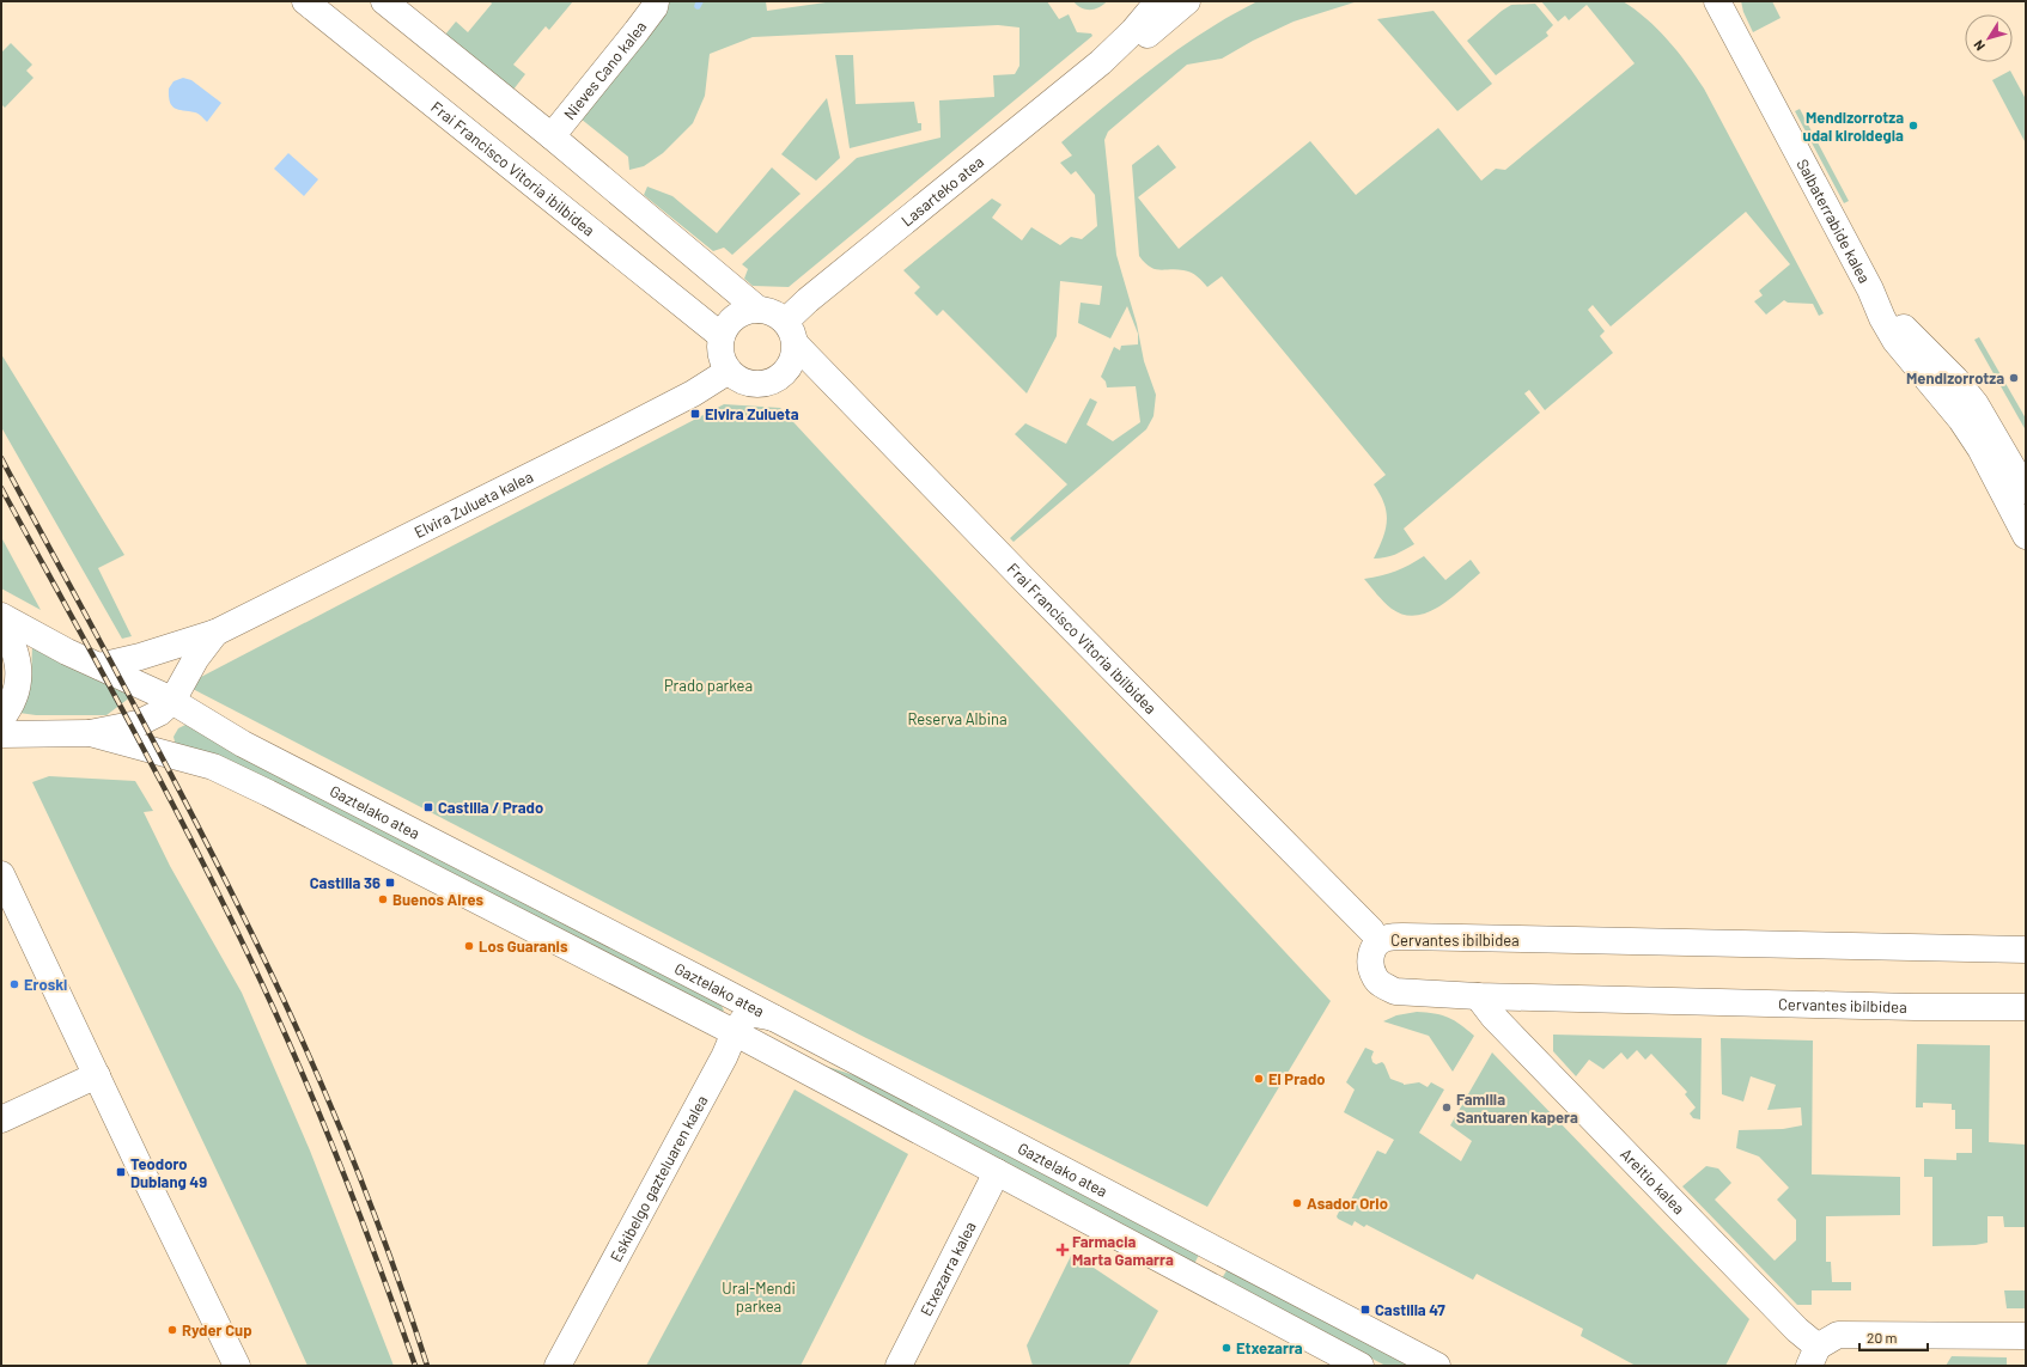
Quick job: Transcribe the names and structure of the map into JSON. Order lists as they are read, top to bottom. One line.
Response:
{"streets":{"street":["Nieves Cano kalea","Frai Francisco Vitoria ibilbidea","Lasarteko atea","Salbaterrabide kalea","Elvira Zulueta kalea","Gaztelako atea","Cervantes ibilbidea","Eskibelgo gazteluaren kalea","Areitio kalea","Etxezarra kalea"]},"crossings":[["Frai Francisco Vitoria ibilbidea","Lasarteko atea"],["Frai Francisco Vitoria ibilbidea","Elvira Zulueta kalea"],["Lasarteko atea","Elvira Zulueta kalea"],["Elvira Zulueta kalea","Gaztelako atea"],["Gaztelako atea","Eskibelgo gazteluaren kalea"],["Gaztelako atea","Etxezarra kalea"],["Cervantes ibilbidea","Areitio kalea"]],"parks":["Prado parkea","Reserva Albina","Ural-Mendi parkea"],"places":{"other":["Mendizorrotza udal kiroldegia","Mendizorrotza","Buenos Aires","Los Guaranis","Eroski","El Prado","Familia Santuaren kapera","Asador Orio","Ryder Cup","Etxezarra"],"transit":["Elvira Zulueta","Castilla / Prado","Castilla 36","Teodoro Dublang 49","Castilla 47"],"health":["Farmacia Marta Gamarra"]},"scale_bar":"20 m","north":"bottom left"}
